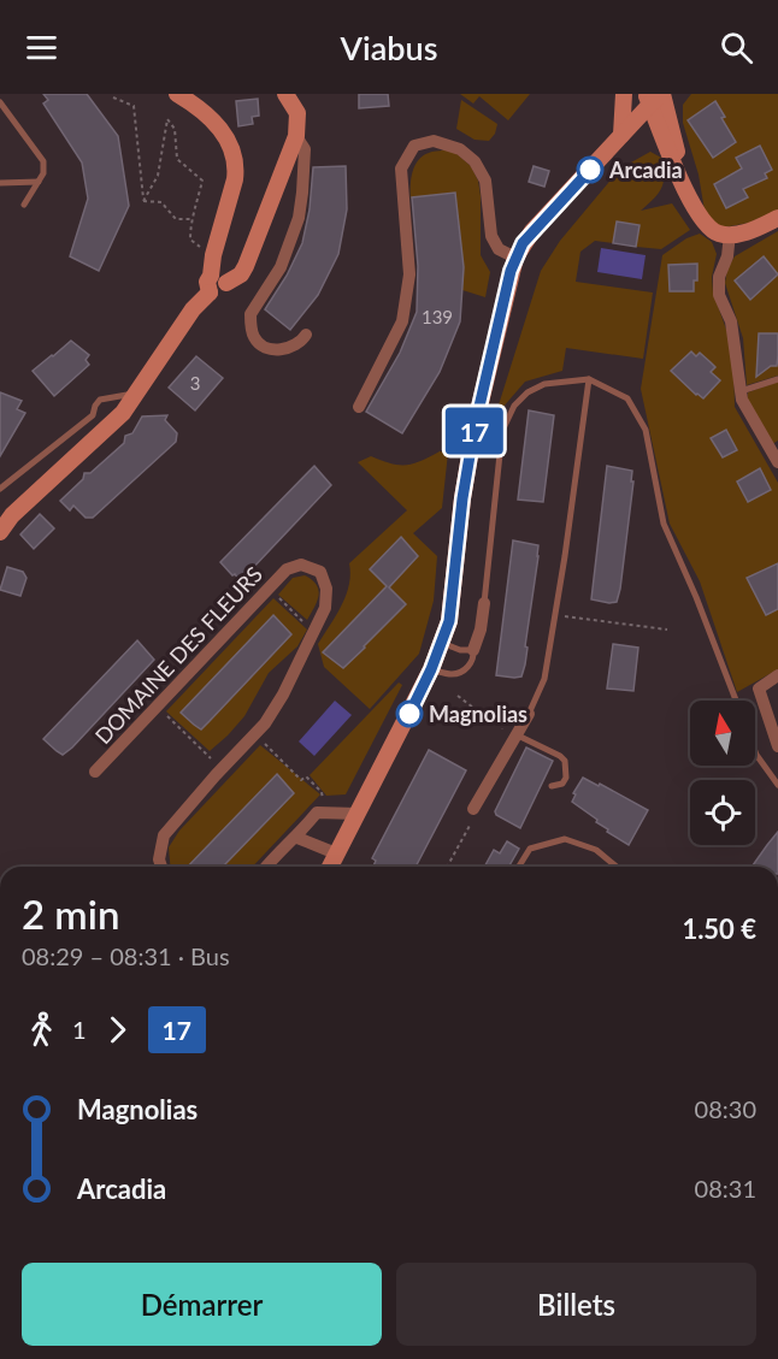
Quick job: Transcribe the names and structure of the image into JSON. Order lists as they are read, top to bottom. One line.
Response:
{"streets":{"street":["DOMAINE DES FLEURS"]},"places":["Arcadia","Magnolias"],"lines":["bus line 17"],"house_numbers":["139","3"],"north":"top","page":{"header":"Viabus","on_map":"17","heading":["2 min","08:29 – 08:31 · Bus","1.50 €"],"legs":["1","17"],"list":[{"name":"Magnolias","value":"08:30"},{"name":"Arcadia","value":"08:31"}],"buttons":["Démarrer","Billets"]}}
